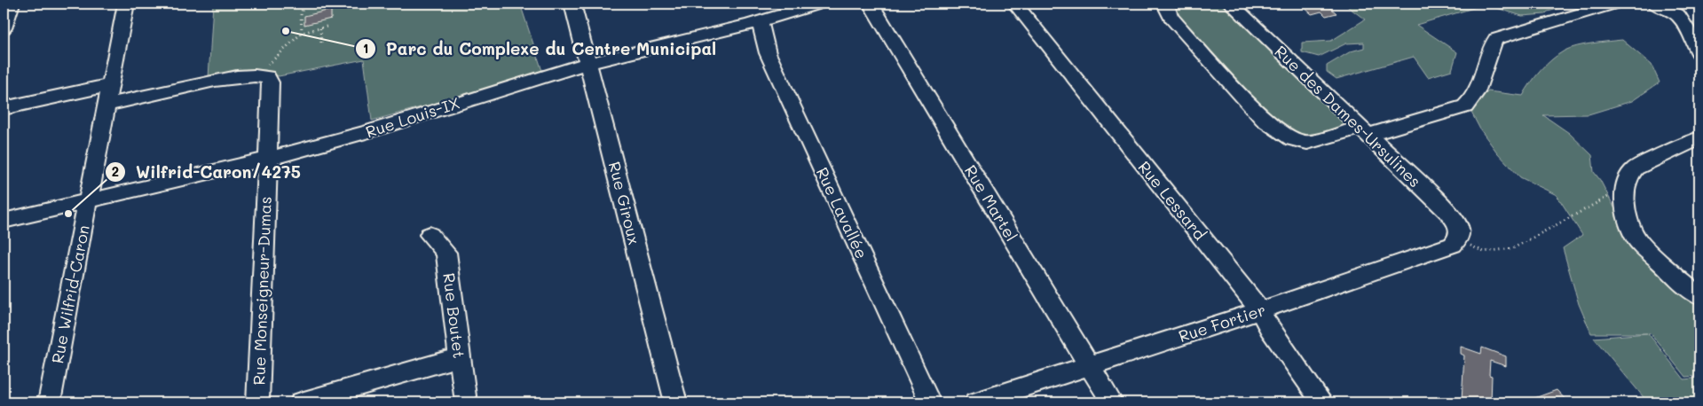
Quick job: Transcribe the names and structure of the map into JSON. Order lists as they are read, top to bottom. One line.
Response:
{"streets":{"street":["Rue des Dames-Ursulines","Rue Louis-IX","Rue Lessard","Rue Giroux","Rue Martel","Rue Lavallée","Rue Monseigneur-Dumas","Rue Wilfrid-Caron","Rue Boutet","Rue Fortier"]},"crossings":[["Rue des Dames-Ursulines","Rue Fortier"],["Rue Louis-IX","Rue Giroux"],["Rue Louis-IX","Rue Lavallée"],["Rue Louis-IX","Rue Monseigneur-Dumas"],["Rue Louis-IX","Rue Wilfrid-Caron"],["Rue Lessard","Rue Fortier"],["Rue Martel","Rue Fortier"]],"places":["Parc du Complexe du Centre Municipal","Wilfrid-Caron/4275"]}
